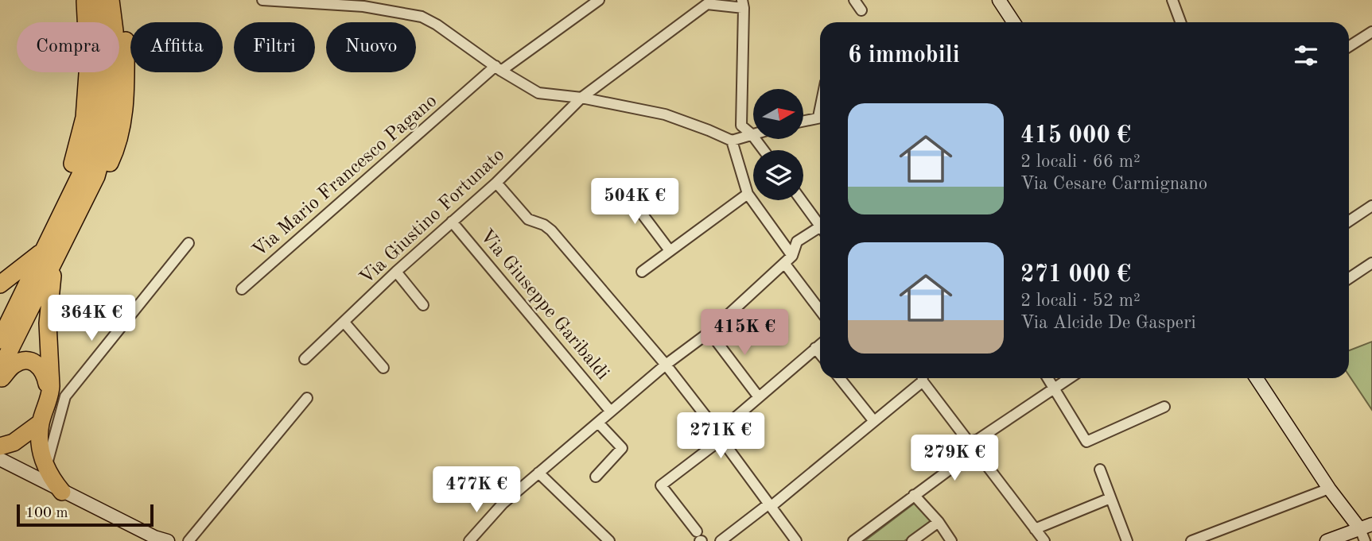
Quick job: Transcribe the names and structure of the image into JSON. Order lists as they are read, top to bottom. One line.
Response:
{"streets":{"street":["Via Mario Francesco Pagano","Via Giustino Fortunato","Via Giuseppe Garibaldi"]},"crossings":[["Via Giustino Fortunato","Via Giuseppe Garibaldi"]],"scale_bar":"100 m","north":"right","page":{"chip":["Compra","Affitta","Filtri","Nuovo"],"heading":"6 immobili","list":[{"name":"415 000 €","note":"2 locali · 66 m² · Via Cesare Carmignano"},{"name":"271 000 €","note":"2 locali · 52 m² · Via Alcide De Gasperi"}],"price":["504K €","364K €","415K €","271K €","279K €","477K €"],"scale":"100 m"}}
